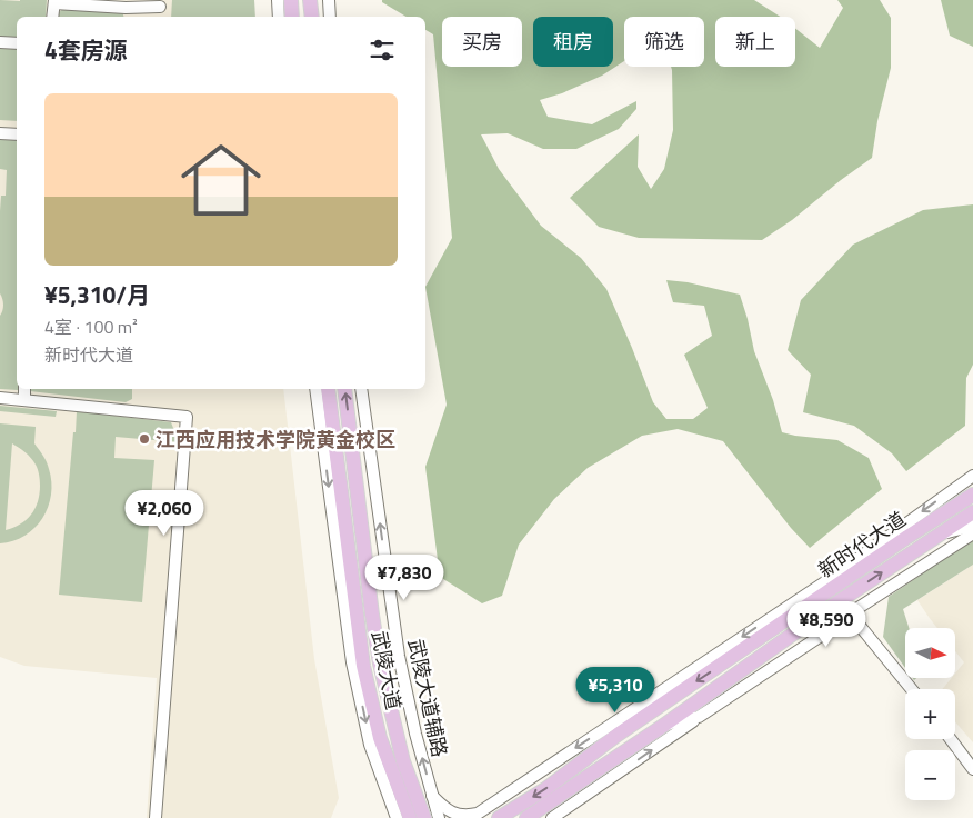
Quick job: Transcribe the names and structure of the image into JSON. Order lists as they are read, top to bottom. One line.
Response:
{"streets":{"main road":["新时代大道","武陵大道"],"street":["武陵大道辅路"]},"places":["江西应用技术学院黄金校区"],"north":"right","page":{"chip":["买房","租房","筛选","新上"],"heading":"4套房源","list":[{"name":"¥5,310/月","note":"4室 · 100 m² · 新时代大道"}],"price":["¥2,060","¥7,830","¥8,590","¥5,310"],"map_buttons":["+","−"]}}
